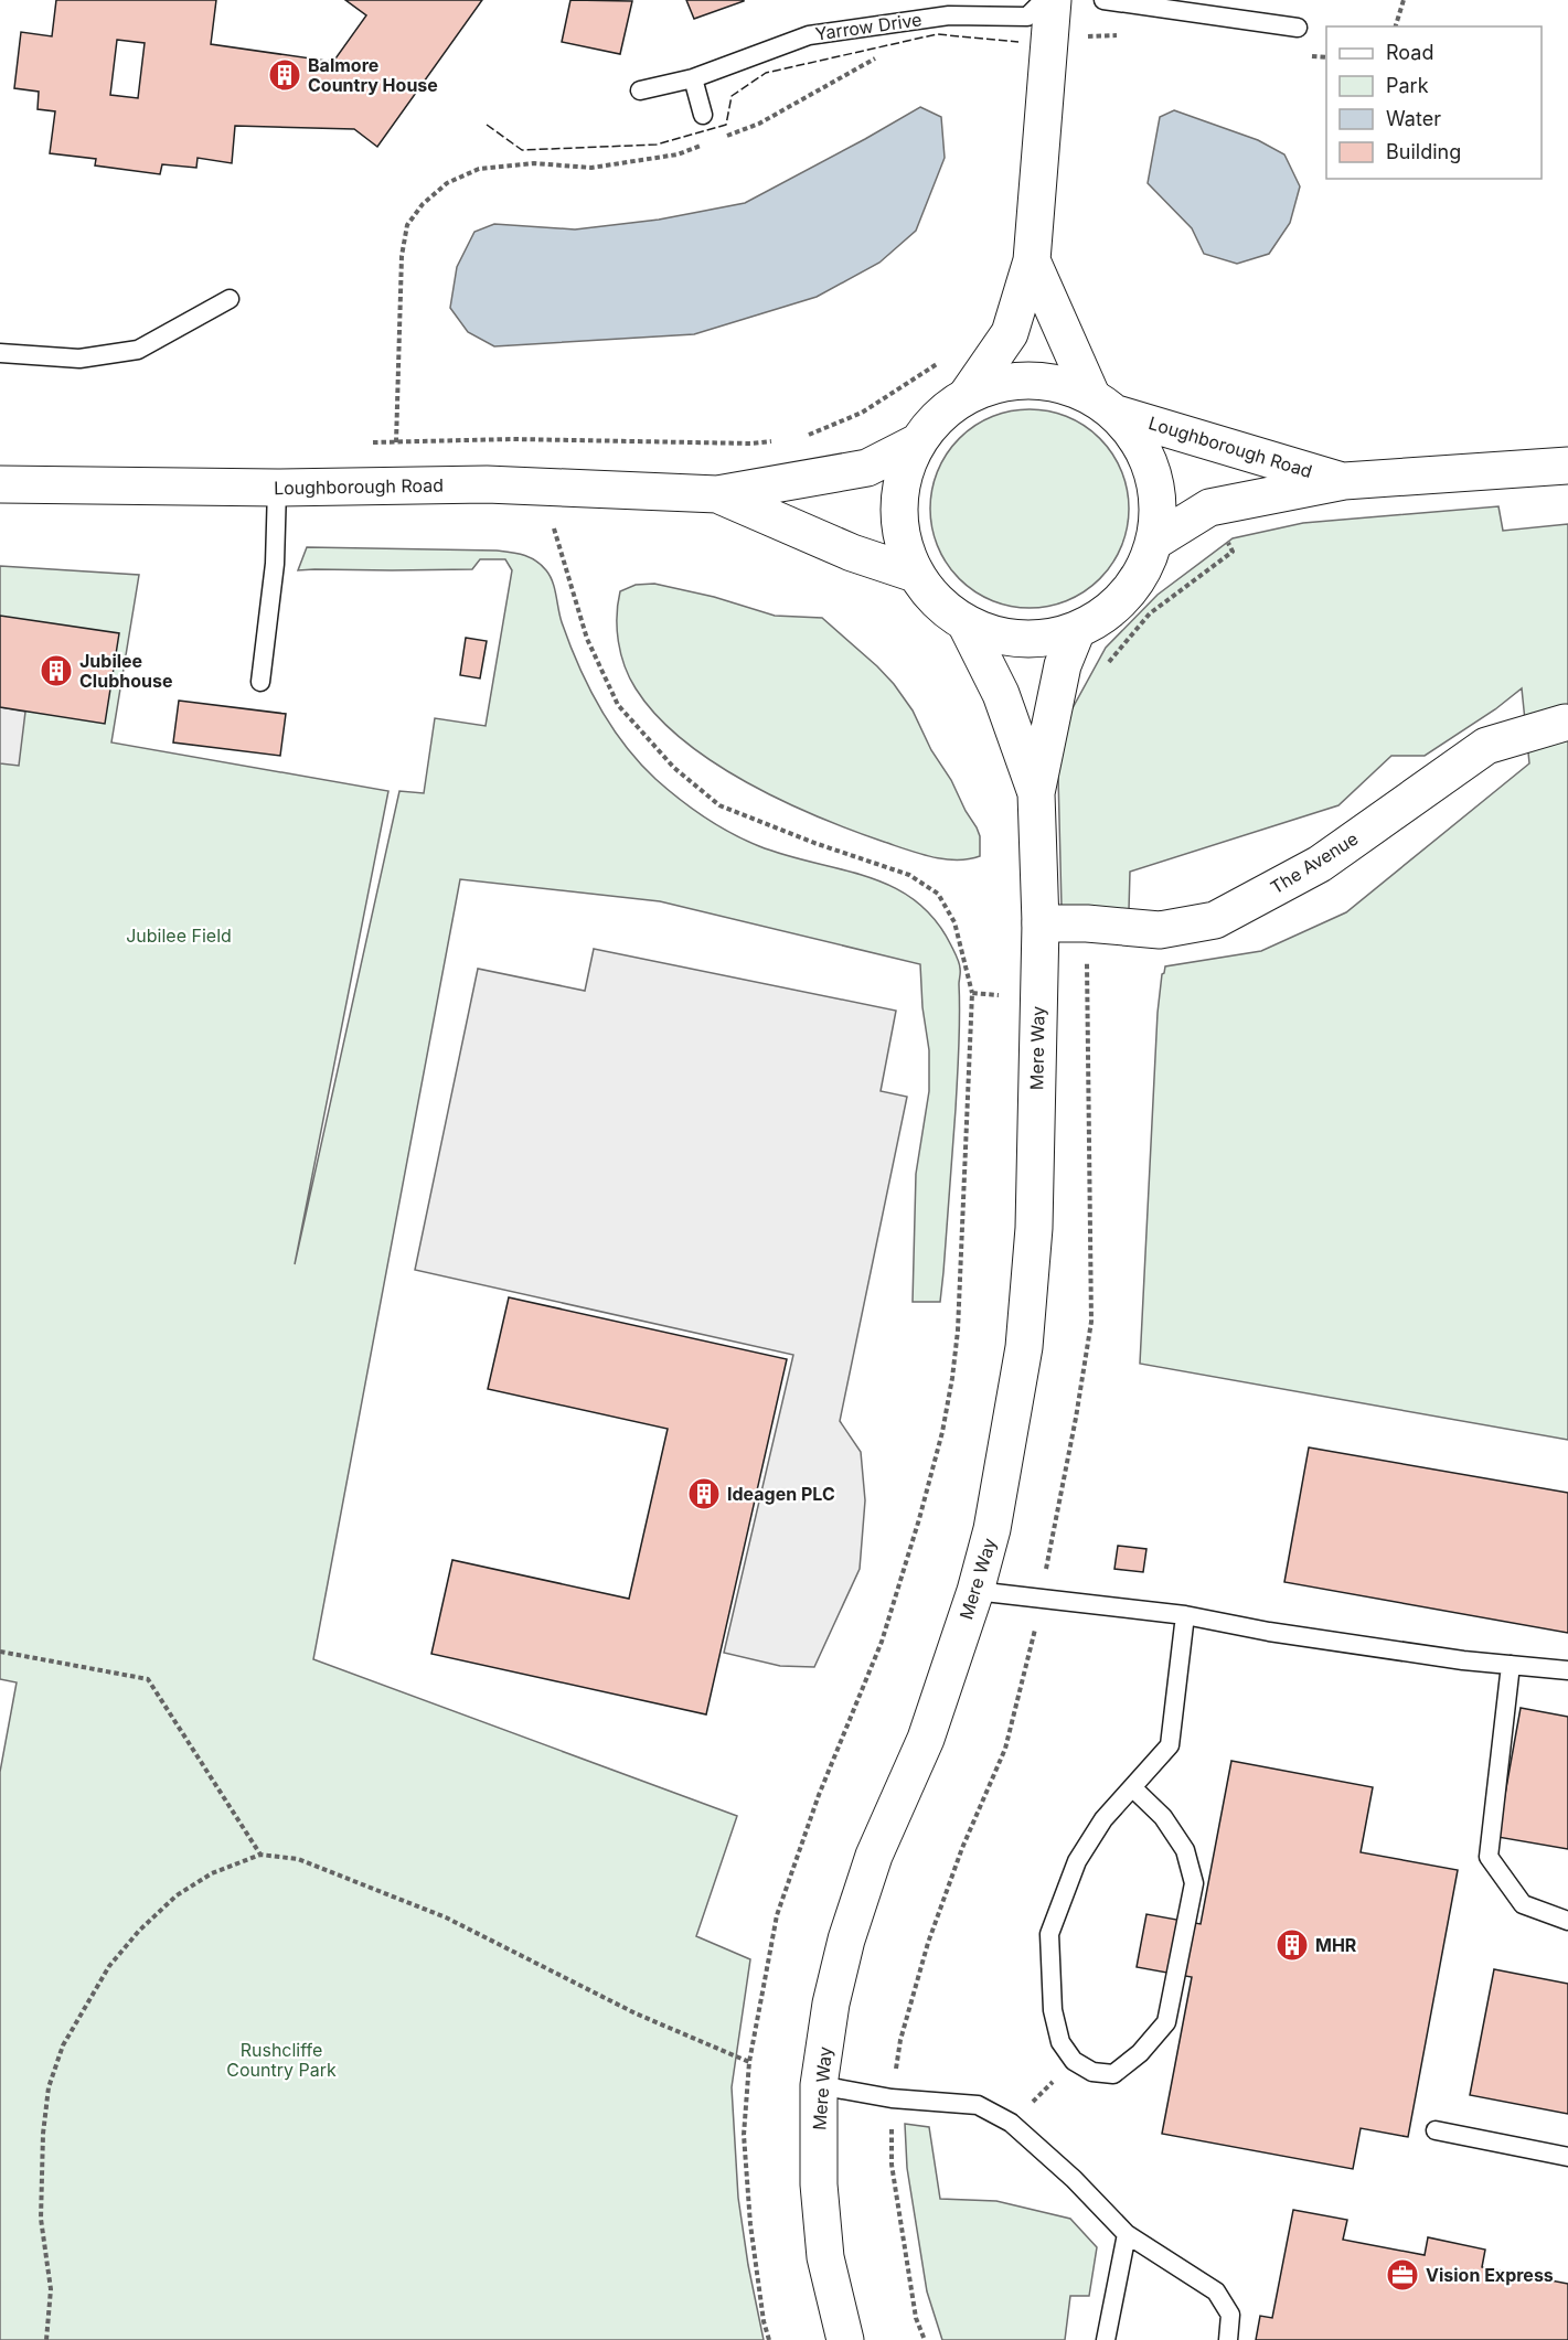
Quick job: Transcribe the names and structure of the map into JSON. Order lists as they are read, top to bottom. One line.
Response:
{"streets":{"street":["Loughborough Road","The Avenue","Mere Way"],"lane":["Yarrow Drive"]},"crossings":[["The Avenue","Mere Way"]],"parks":["Jubilee Field","Rushcliffe Country Park"],"places":{"building":["Balmore Country House","Jubilee Clubhouse","Ideagen PLC","MHR"],"office":["Vision Express"]},"legend":["Road","Park","Water","Building"]}
